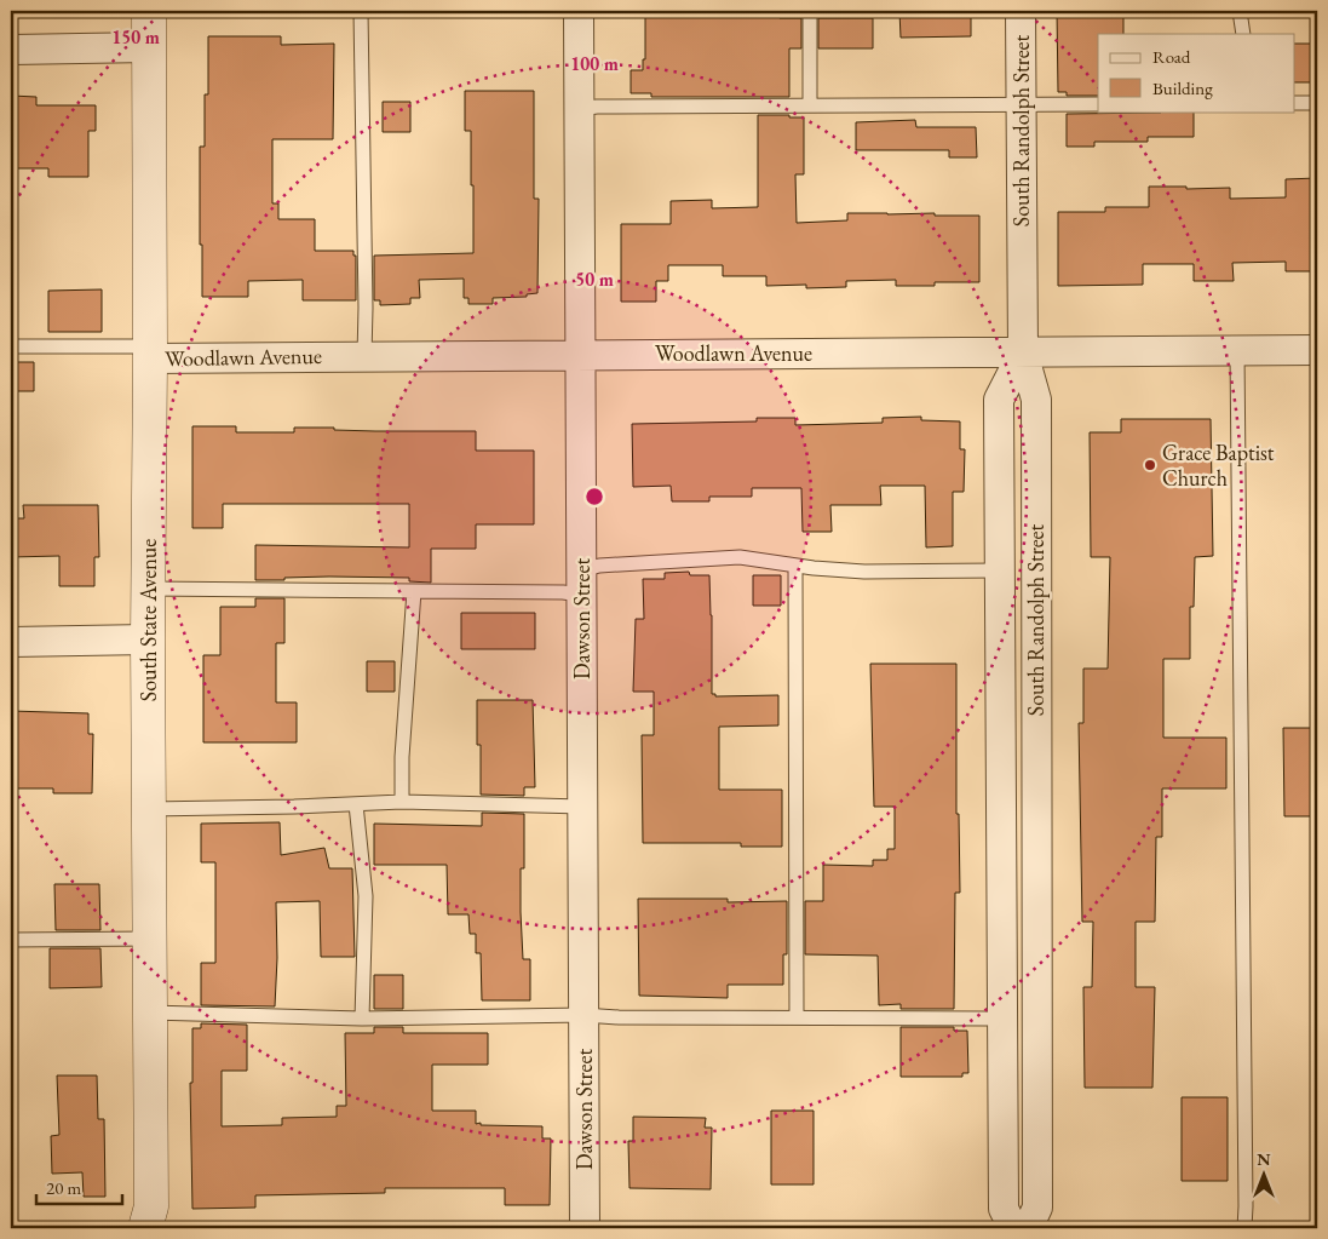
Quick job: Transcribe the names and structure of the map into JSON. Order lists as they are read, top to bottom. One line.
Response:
{"streets":{"street":["South Randolph Street","Woodlawn Avenue","Dawson Street","South State Avenue"]},"crossings":[["South Randolph Street","Woodlawn Avenue"],["Woodlawn Avenue","Dawson Street"],["Woodlawn Avenue","South State Avenue"]],"places":["Grace Baptist Church"],"legend":["Road","Building"],"scale_bar":"20 m","north":"top","rings":["150 m","100 m","50 m"]}
